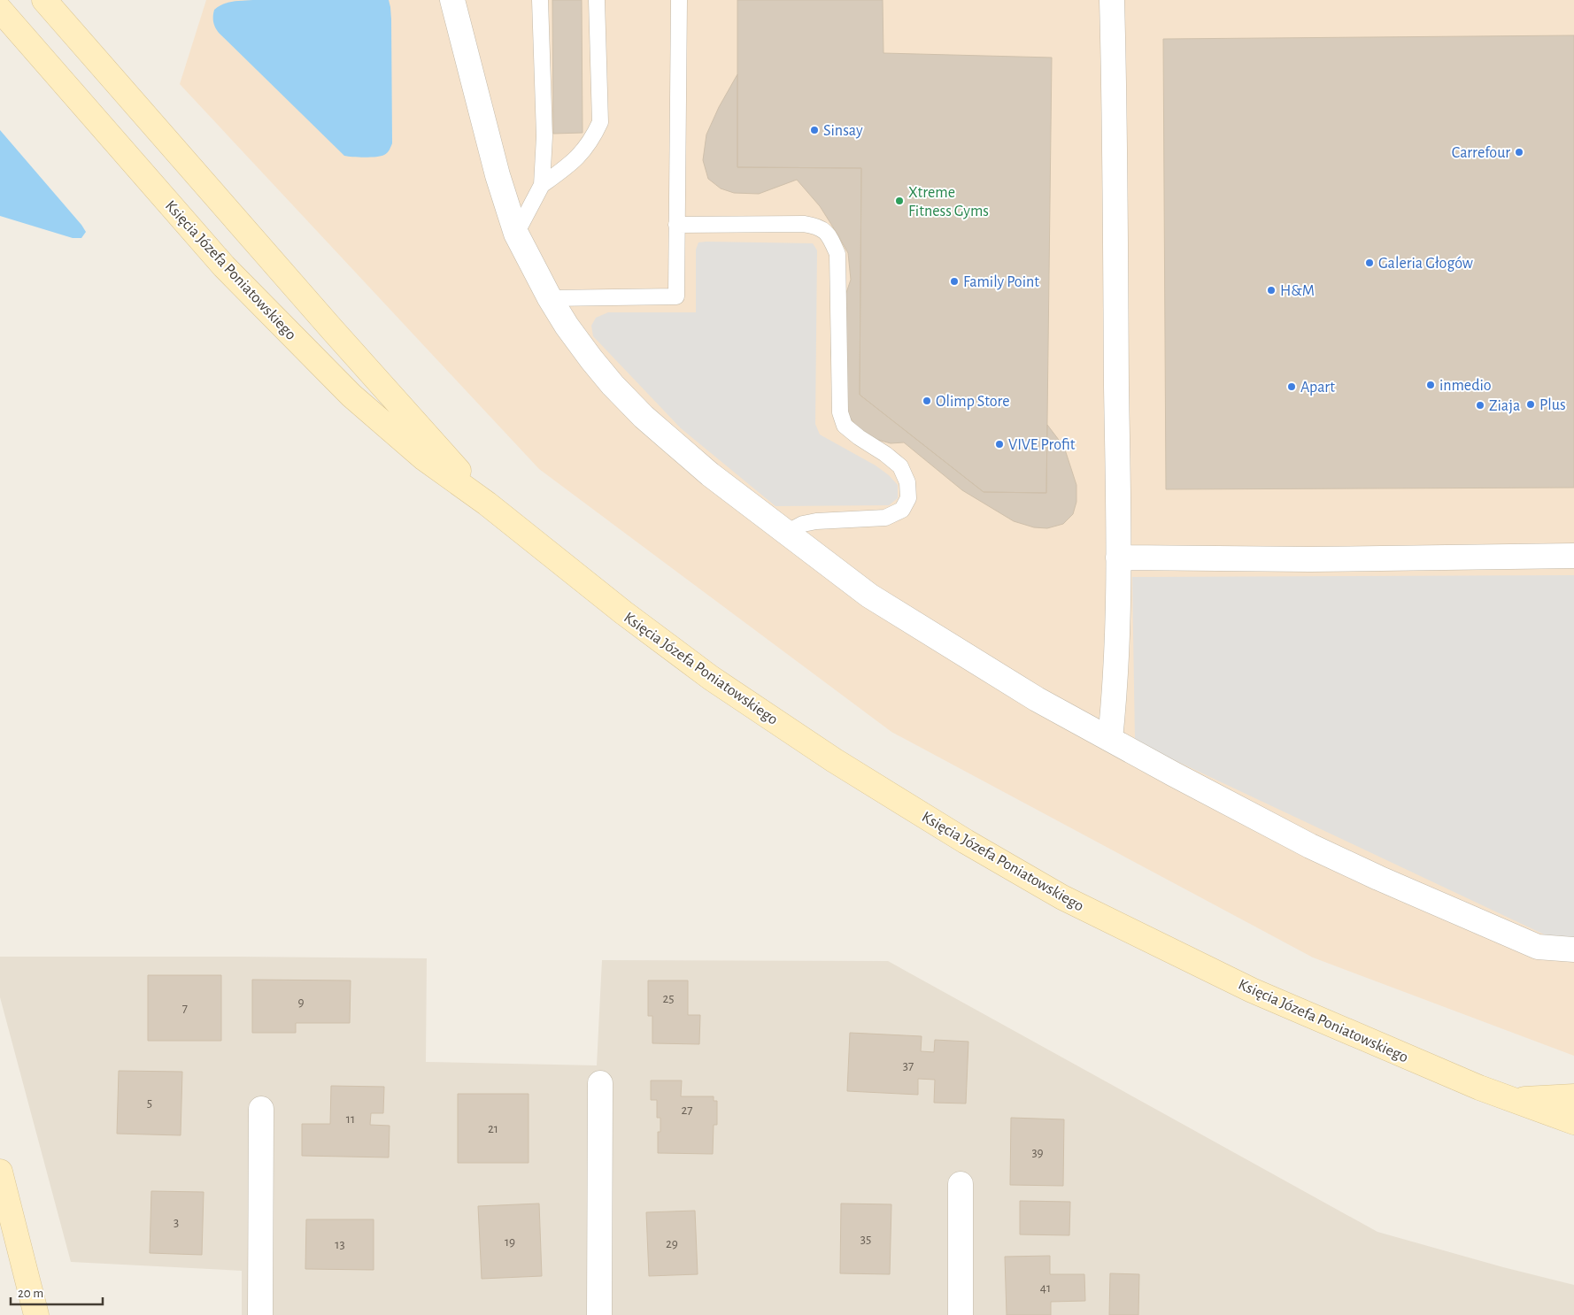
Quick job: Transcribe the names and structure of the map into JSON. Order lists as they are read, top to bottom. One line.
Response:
{"streets":{"main road":["Księcia Józefa Poniatowskiego"]},"places":["Sinsay","Carrefour","Xtreme Fitness Gyms","Galeria Głogów","Family Point","H&M","inmedio","Apart","Olimp Store","Plus","Ziaja","VIVE Profit"],"house_numbers":["25","9","7","37","5","27","11","21","39","3","35","19","29","13","41"],"scale_bar":"20 m"}
